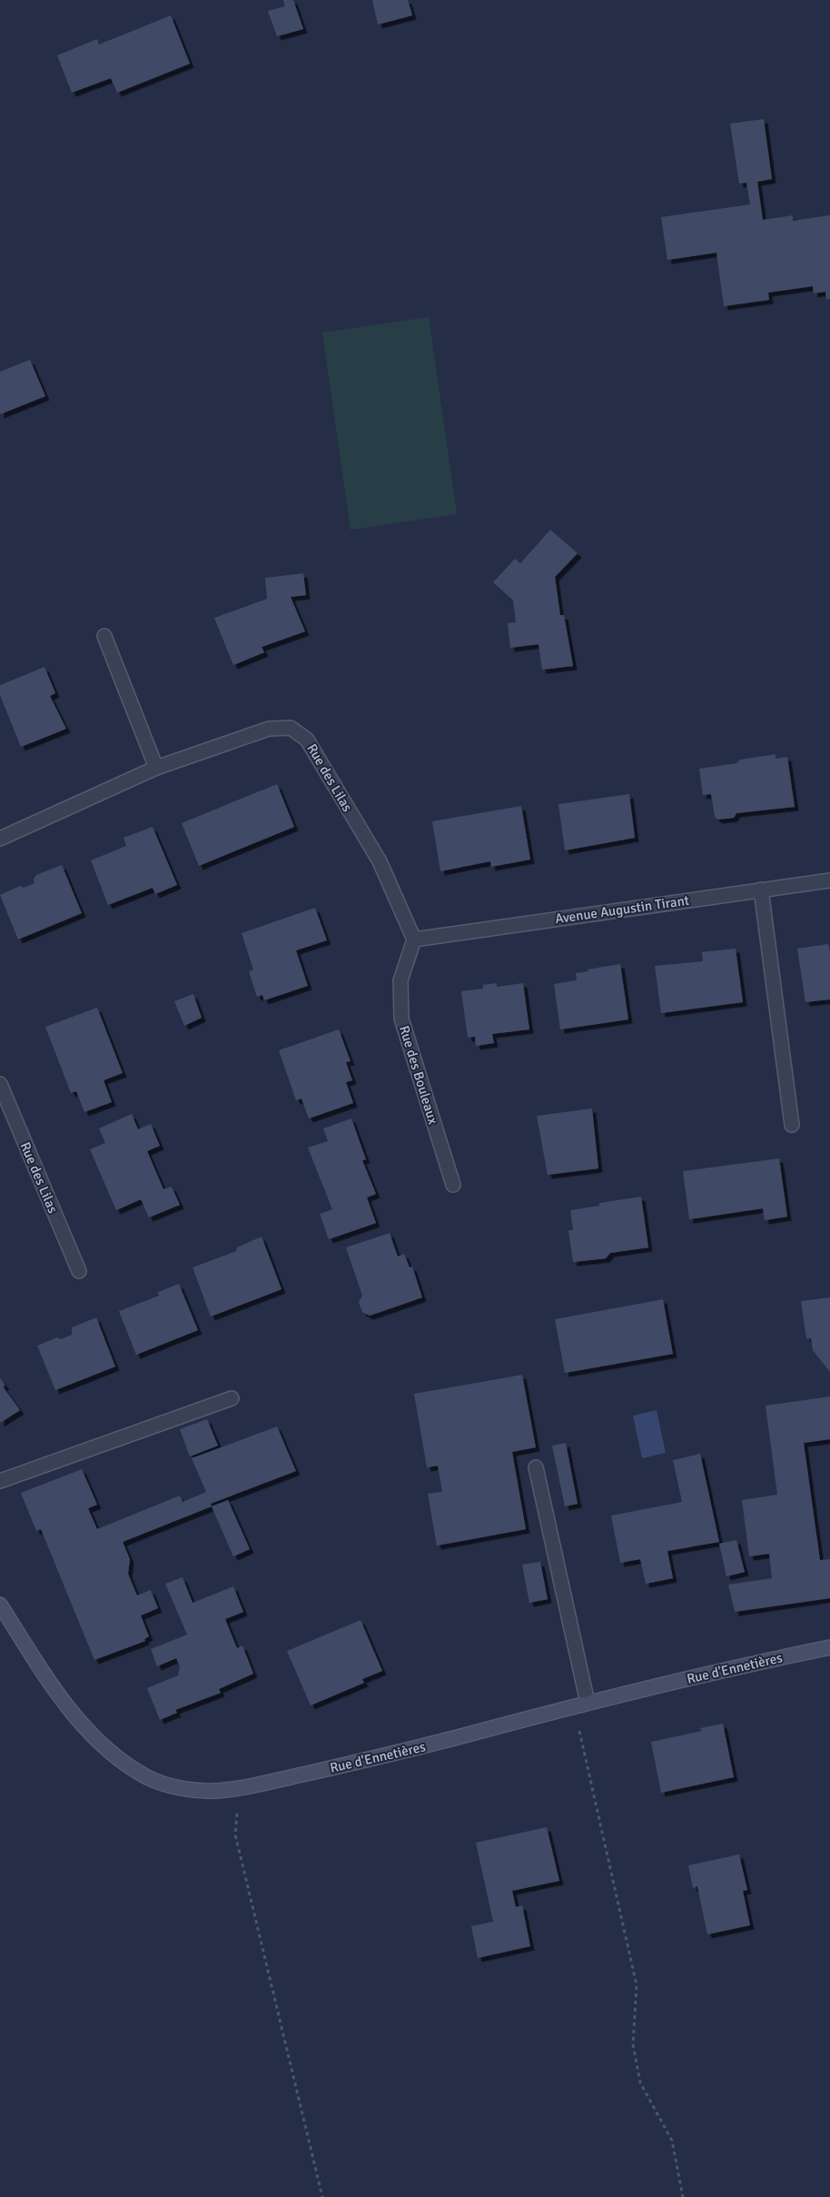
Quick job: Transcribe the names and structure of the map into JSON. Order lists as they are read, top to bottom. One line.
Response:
{"streets":{"street":["Rue des Lilas","Avenue Augustin Tirant","Rue des Bouleaux","Rue d'Ennetières"]},"crossings":[["Rue des Lilas","Avenue Augustin Tirant"],["Rue des Lilas","Rue des Bouleaux"],["Avenue Augustin Tirant","Rue des Bouleaux"]]}
